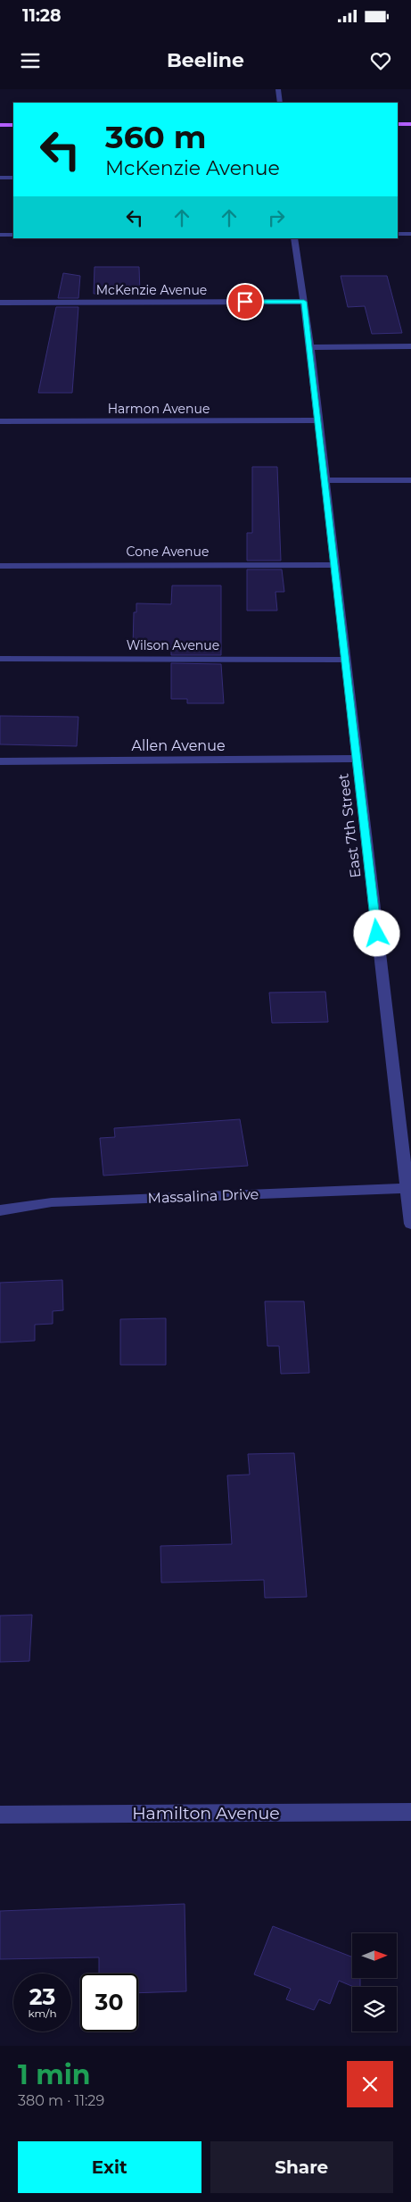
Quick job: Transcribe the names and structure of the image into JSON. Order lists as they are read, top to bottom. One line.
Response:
{"streets":{"street":["McKenzie Avenue","Harmon Avenue","Cone Avenue","Wilson Avenue","Allen Avenue","East 7th Street","Massalina Drive","Hamilton Avenue"]},"crossings":[["McKenzie Avenue","East 7th Street"],["Harmon Avenue","East 7th Street"],["Cone Avenue","East 7th Street"],["Wilson Avenue","East 7th Street"],["Allen Avenue","East 7th Street"],["East 7th Street","Massalina Drive"]],"north":"right","page":{"status":"11:28","header":"Beeline","turn":["360 m","McKenzie Avenue"],"speed":"23 km/h","limit":"30","heading":["1 min","380 m · 11:29"],"buttons":["Exit","Share"]}}
